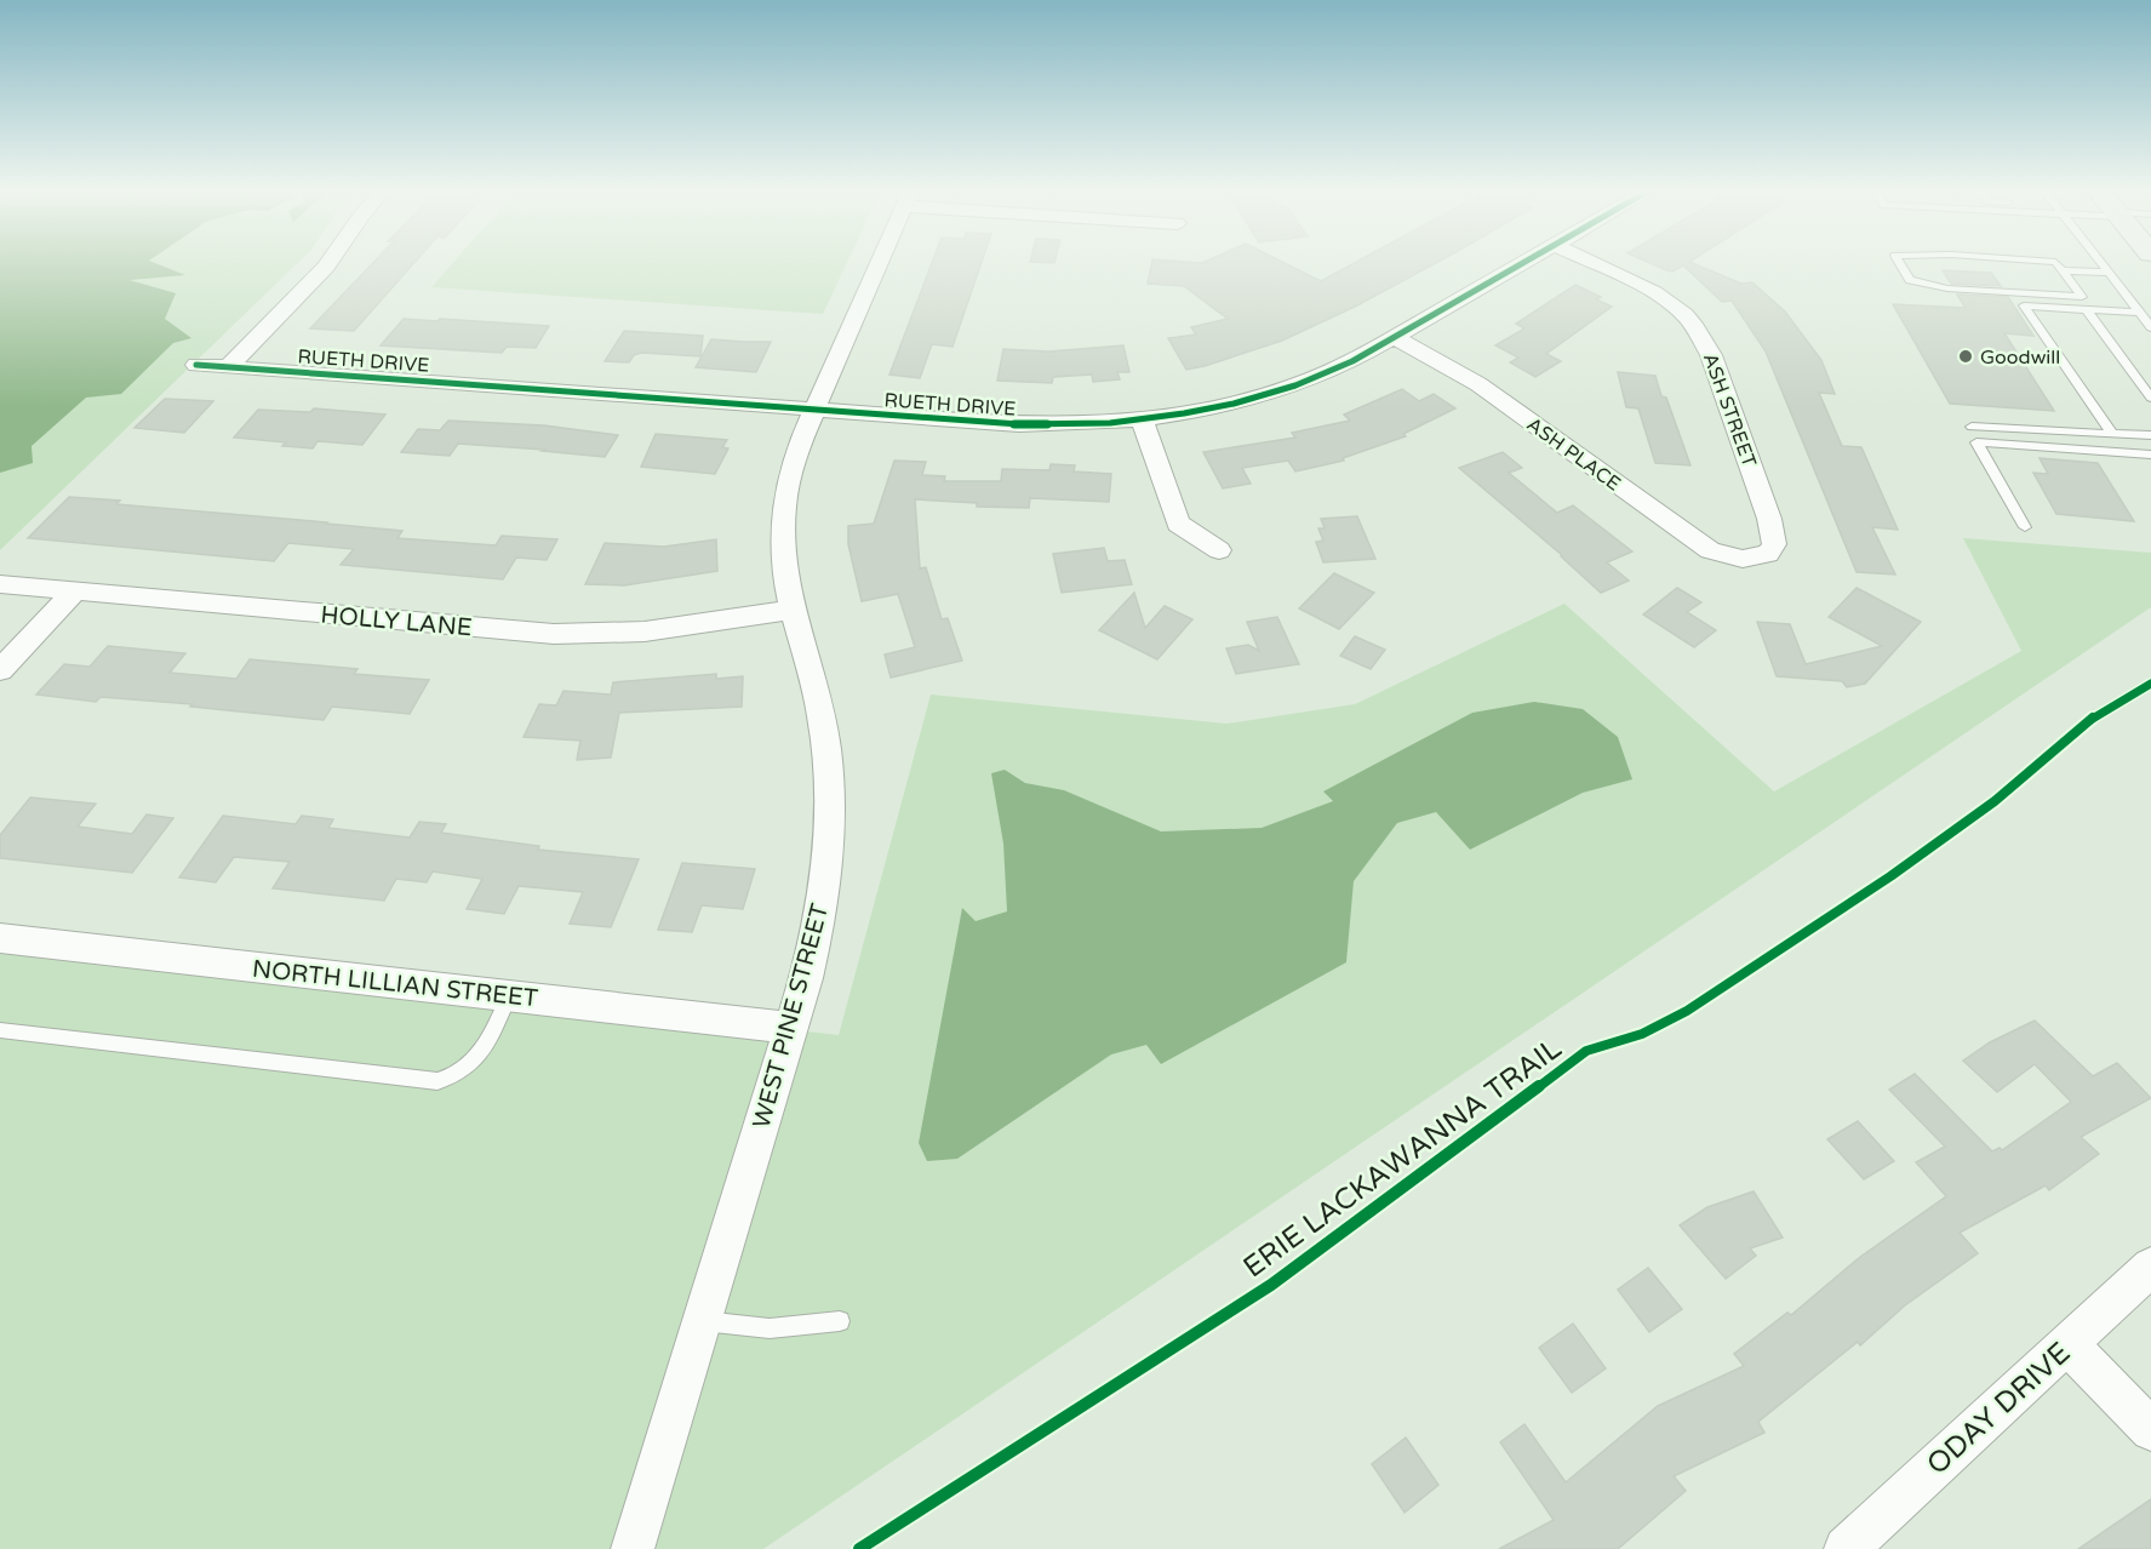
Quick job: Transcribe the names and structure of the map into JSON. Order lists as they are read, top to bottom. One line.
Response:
{"streets":{"street":["RUETH DRIVE","ASH STREET","ASH PLACE","HOLLY LANE","NORTH LILLIAN STREET","WEST PINE STREET","ODAY DRIVE"],"cycle path":["ERIE LACKAWANNA TRAIL"]},"crossings":[["RUETH DRIVE","ASH PLACE"],["RUETH DRIVE","WEST PINE STREET"],["ASH STREET","ASH PLACE"],["HOLLY LANE","WEST PINE STREET"],["NORTH LILLIAN STREET","WEST PINE STREET"]],"places":["Goodwill"]}
